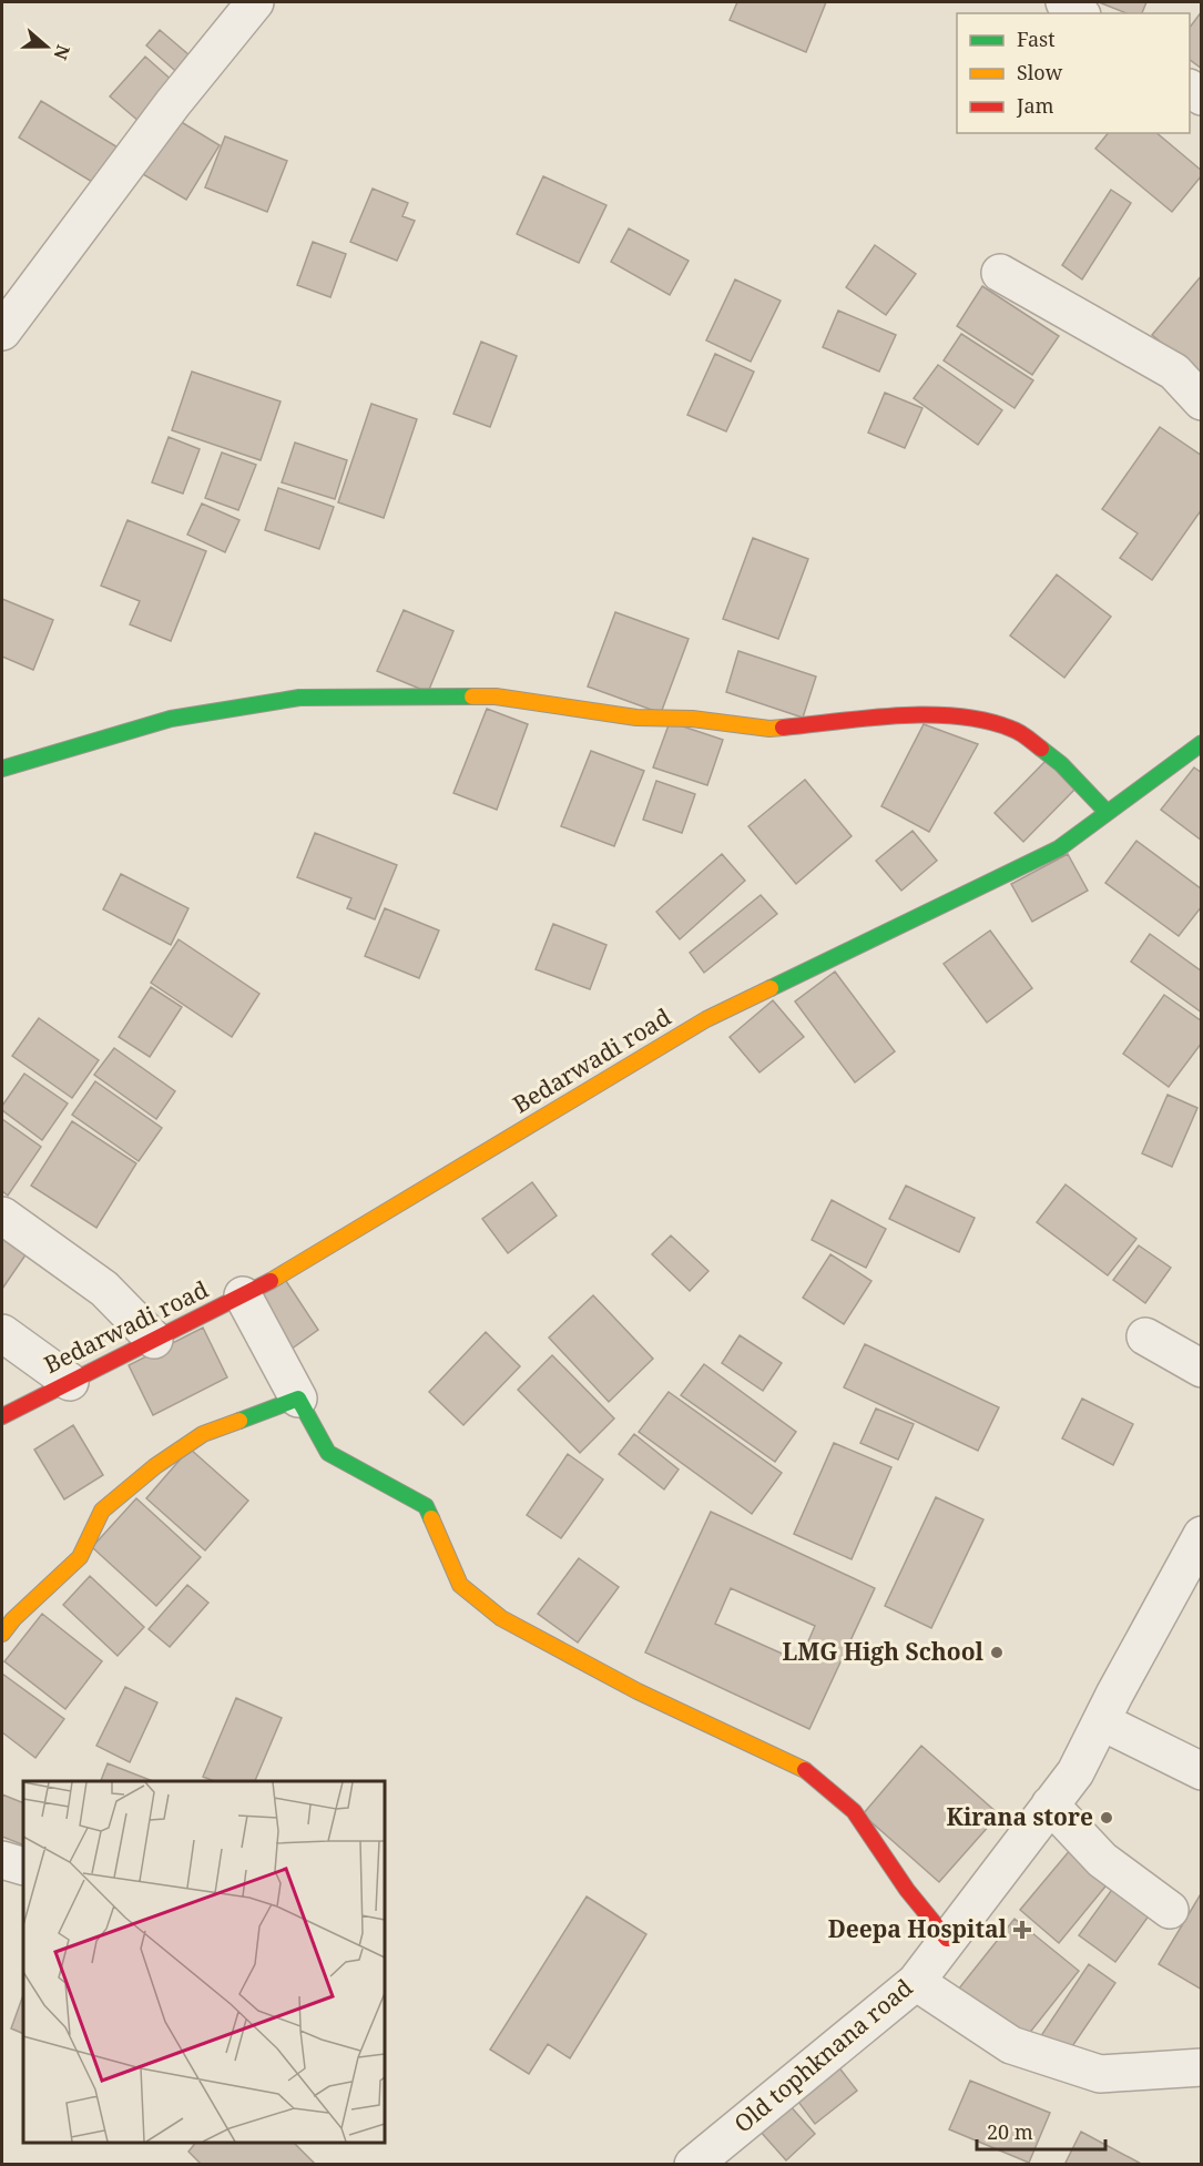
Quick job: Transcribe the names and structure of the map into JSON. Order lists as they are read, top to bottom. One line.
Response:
{"streets":{"street":["Bedarwadi road","Old tophknana road"]},"places":{"other":["LMG High School","Kirana store"],"health":["Deepa Hospital"]},"legend":["Fast","Slow","Jam"],"scale_bar":"20 m","north":"right"}
